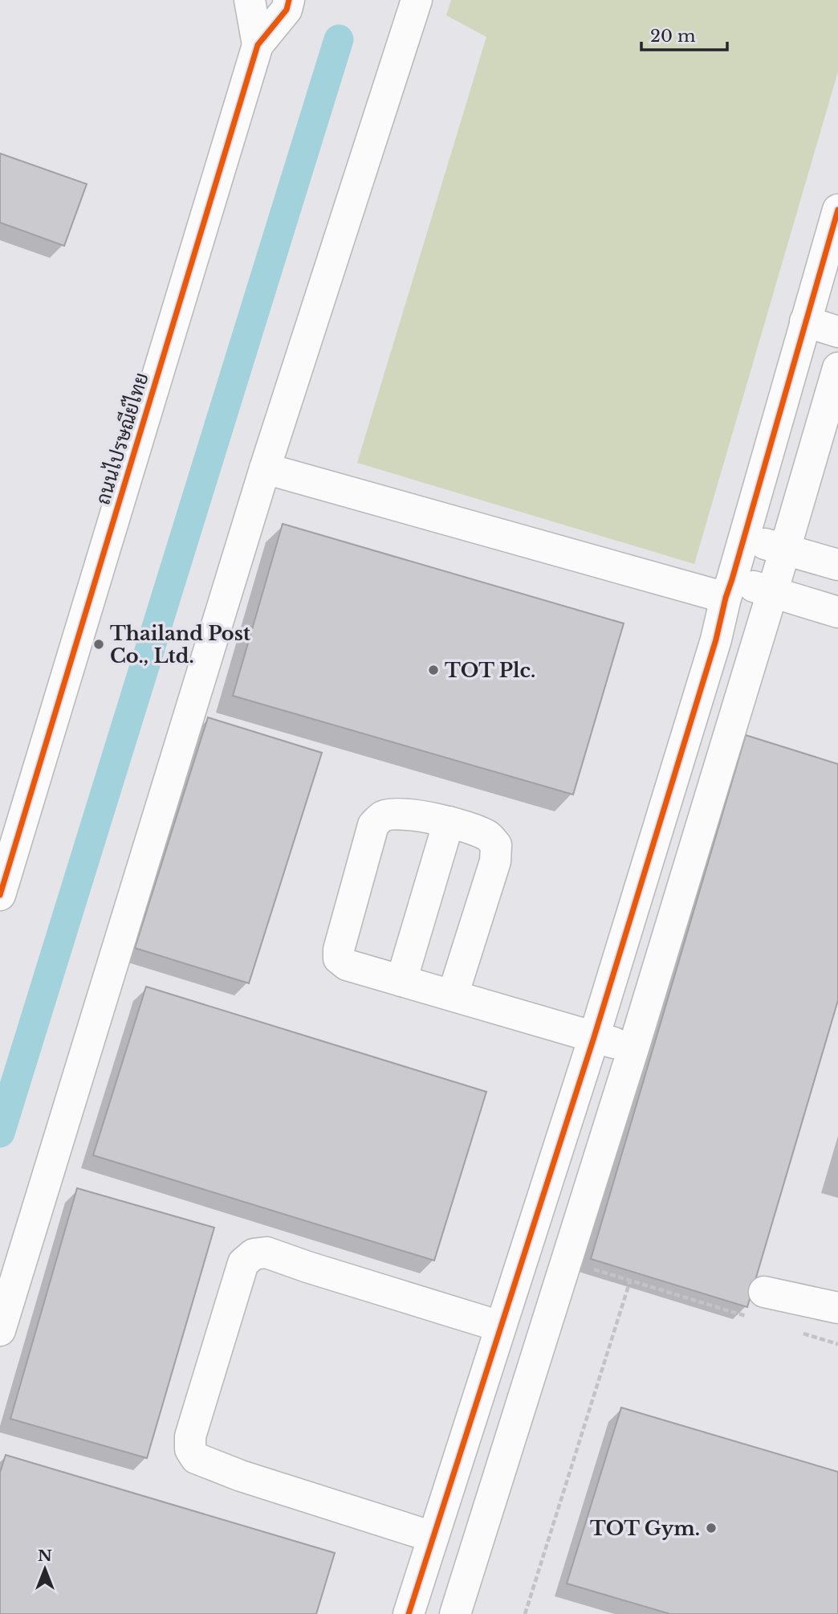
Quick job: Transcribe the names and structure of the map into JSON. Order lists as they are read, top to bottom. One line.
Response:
{"streets":{"street":["ถนนไปรษณีย์ไทย"]},"places":["Thailand Post Co., Ltd.","TOT Plc.","TOT Gym."],"scale_bar":"20 m","north":"top"}
